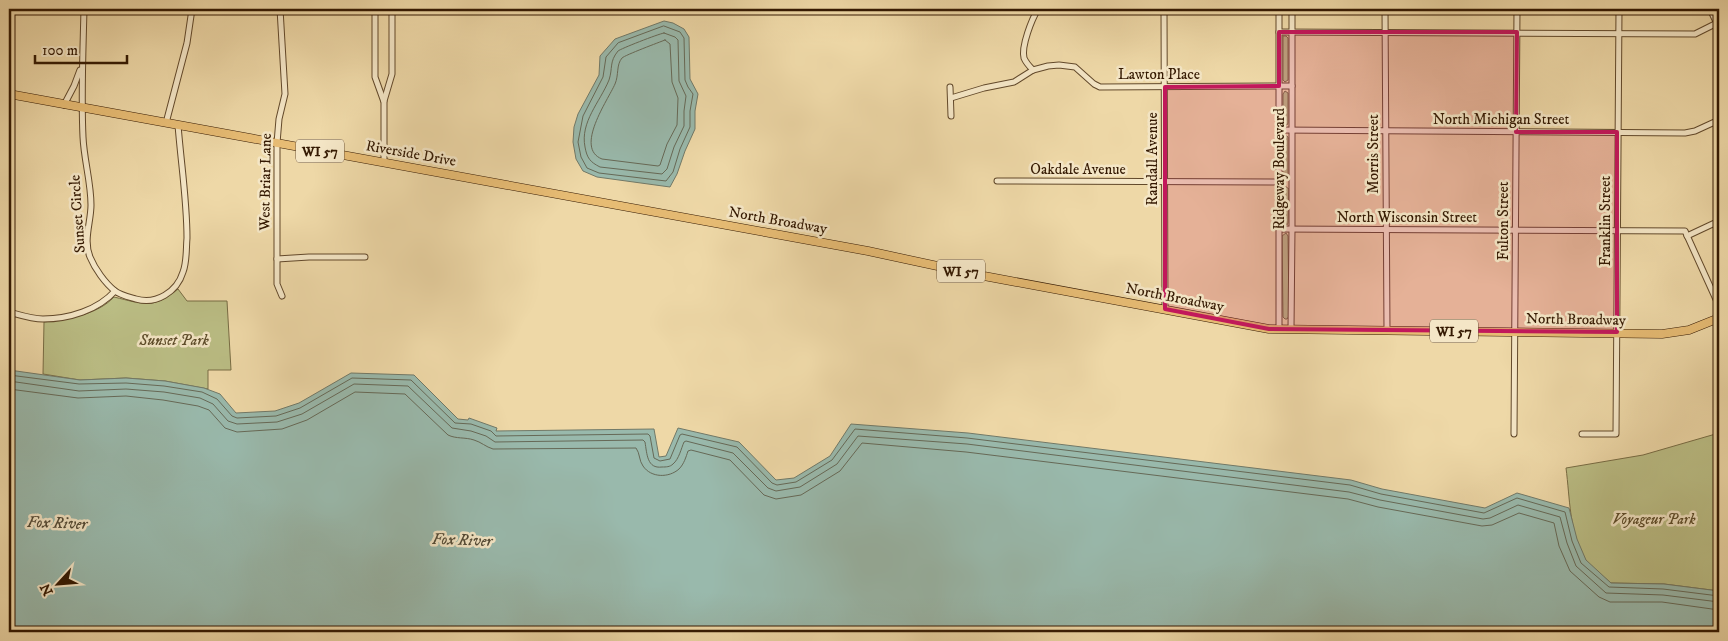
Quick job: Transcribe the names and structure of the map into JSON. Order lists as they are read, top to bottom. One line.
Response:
{"streets":{"main road":["WI 57","Riverside Drive","North Broadway"],"street":["Lawton Place","North Michigan Street","Morris Street","Randall Avenue","Oakdale Avenue","Ridgeway Boulevard","West Briar Lane","Sunset Circle","North Wisconsin Street","Fulton Street","Franklin Street"]},"crossings":[["Lawton Place","Randall Avenue"],["Lawton Place","Ridgeway Boulevard"],["North Michigan Street","Morris Street"],["North Michigan Street","Ridgeway Boulevard"],["North Michigan Street","Fulton Street"],["North Michigan Street","Franklin Street"],["Riverside Drive","West Briar Lane"],["Riverside Drive","Sunset Circle"],["Riverside Drive","North Broadway"],["Morris Street","North Wisconsin Street"],["Morris Street","North Broadway"],["Randall Avenue","Oakdale Avenue"],["Randall Avenue","North Broadway"],["Oakdale Avenue","Ridgeway Boulevard"],["Ridgeway Boulevard","North Wisconsin Street"],["Ridgeway Boulevard","North Broadway"],["North Wisconsin Street","Fulton Street"],["North Wisconsin Street","Franklin Street"],["North Broadway","Fulton Street"],["North Broadway","Franklin Street"]],"water":["Fox River"],"parks":["Sunset Park","Voyageur Park"],"scale_bar":"100 m","north":"bottom left"}
